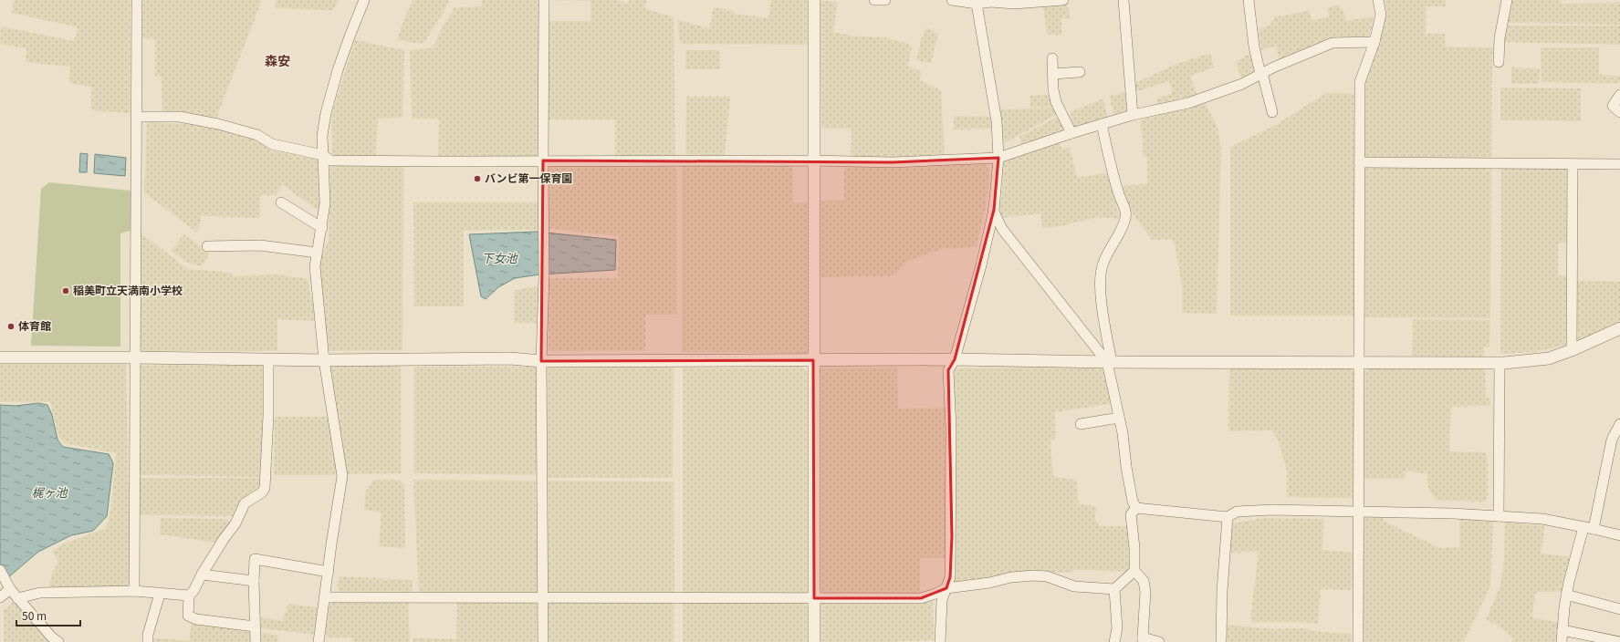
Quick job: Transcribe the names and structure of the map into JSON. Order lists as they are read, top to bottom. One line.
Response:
{"districts":["森安"],"water":["下女池","梶ヶ池"],"places":["バンビ第一保育園","稲美町立天満南小学校","体育館"],"scale_bar":"50 m"}
